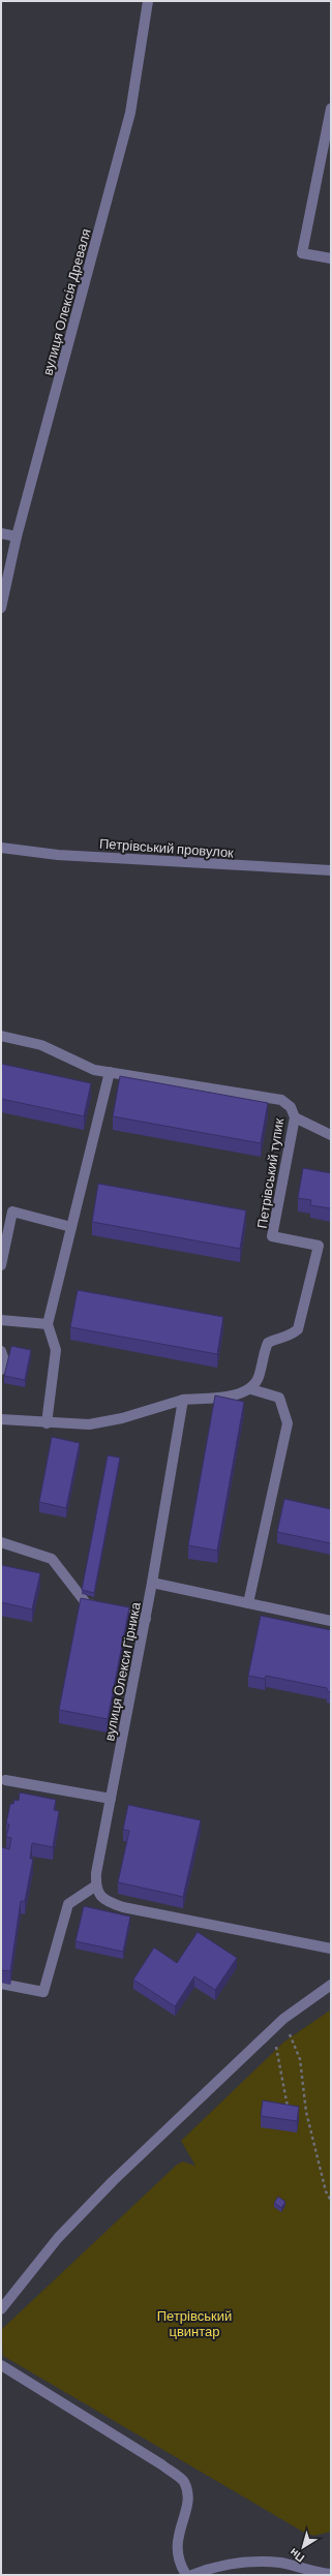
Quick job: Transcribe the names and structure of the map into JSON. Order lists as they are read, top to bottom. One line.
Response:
{"streets":{"street":["вулиця Олексія Древаля","Петрівський провулок","Петрівський тупик","вулиця Олекси Гірника"]},"parks":["Петрівський цвинтар"],"north":"bottom left"}
